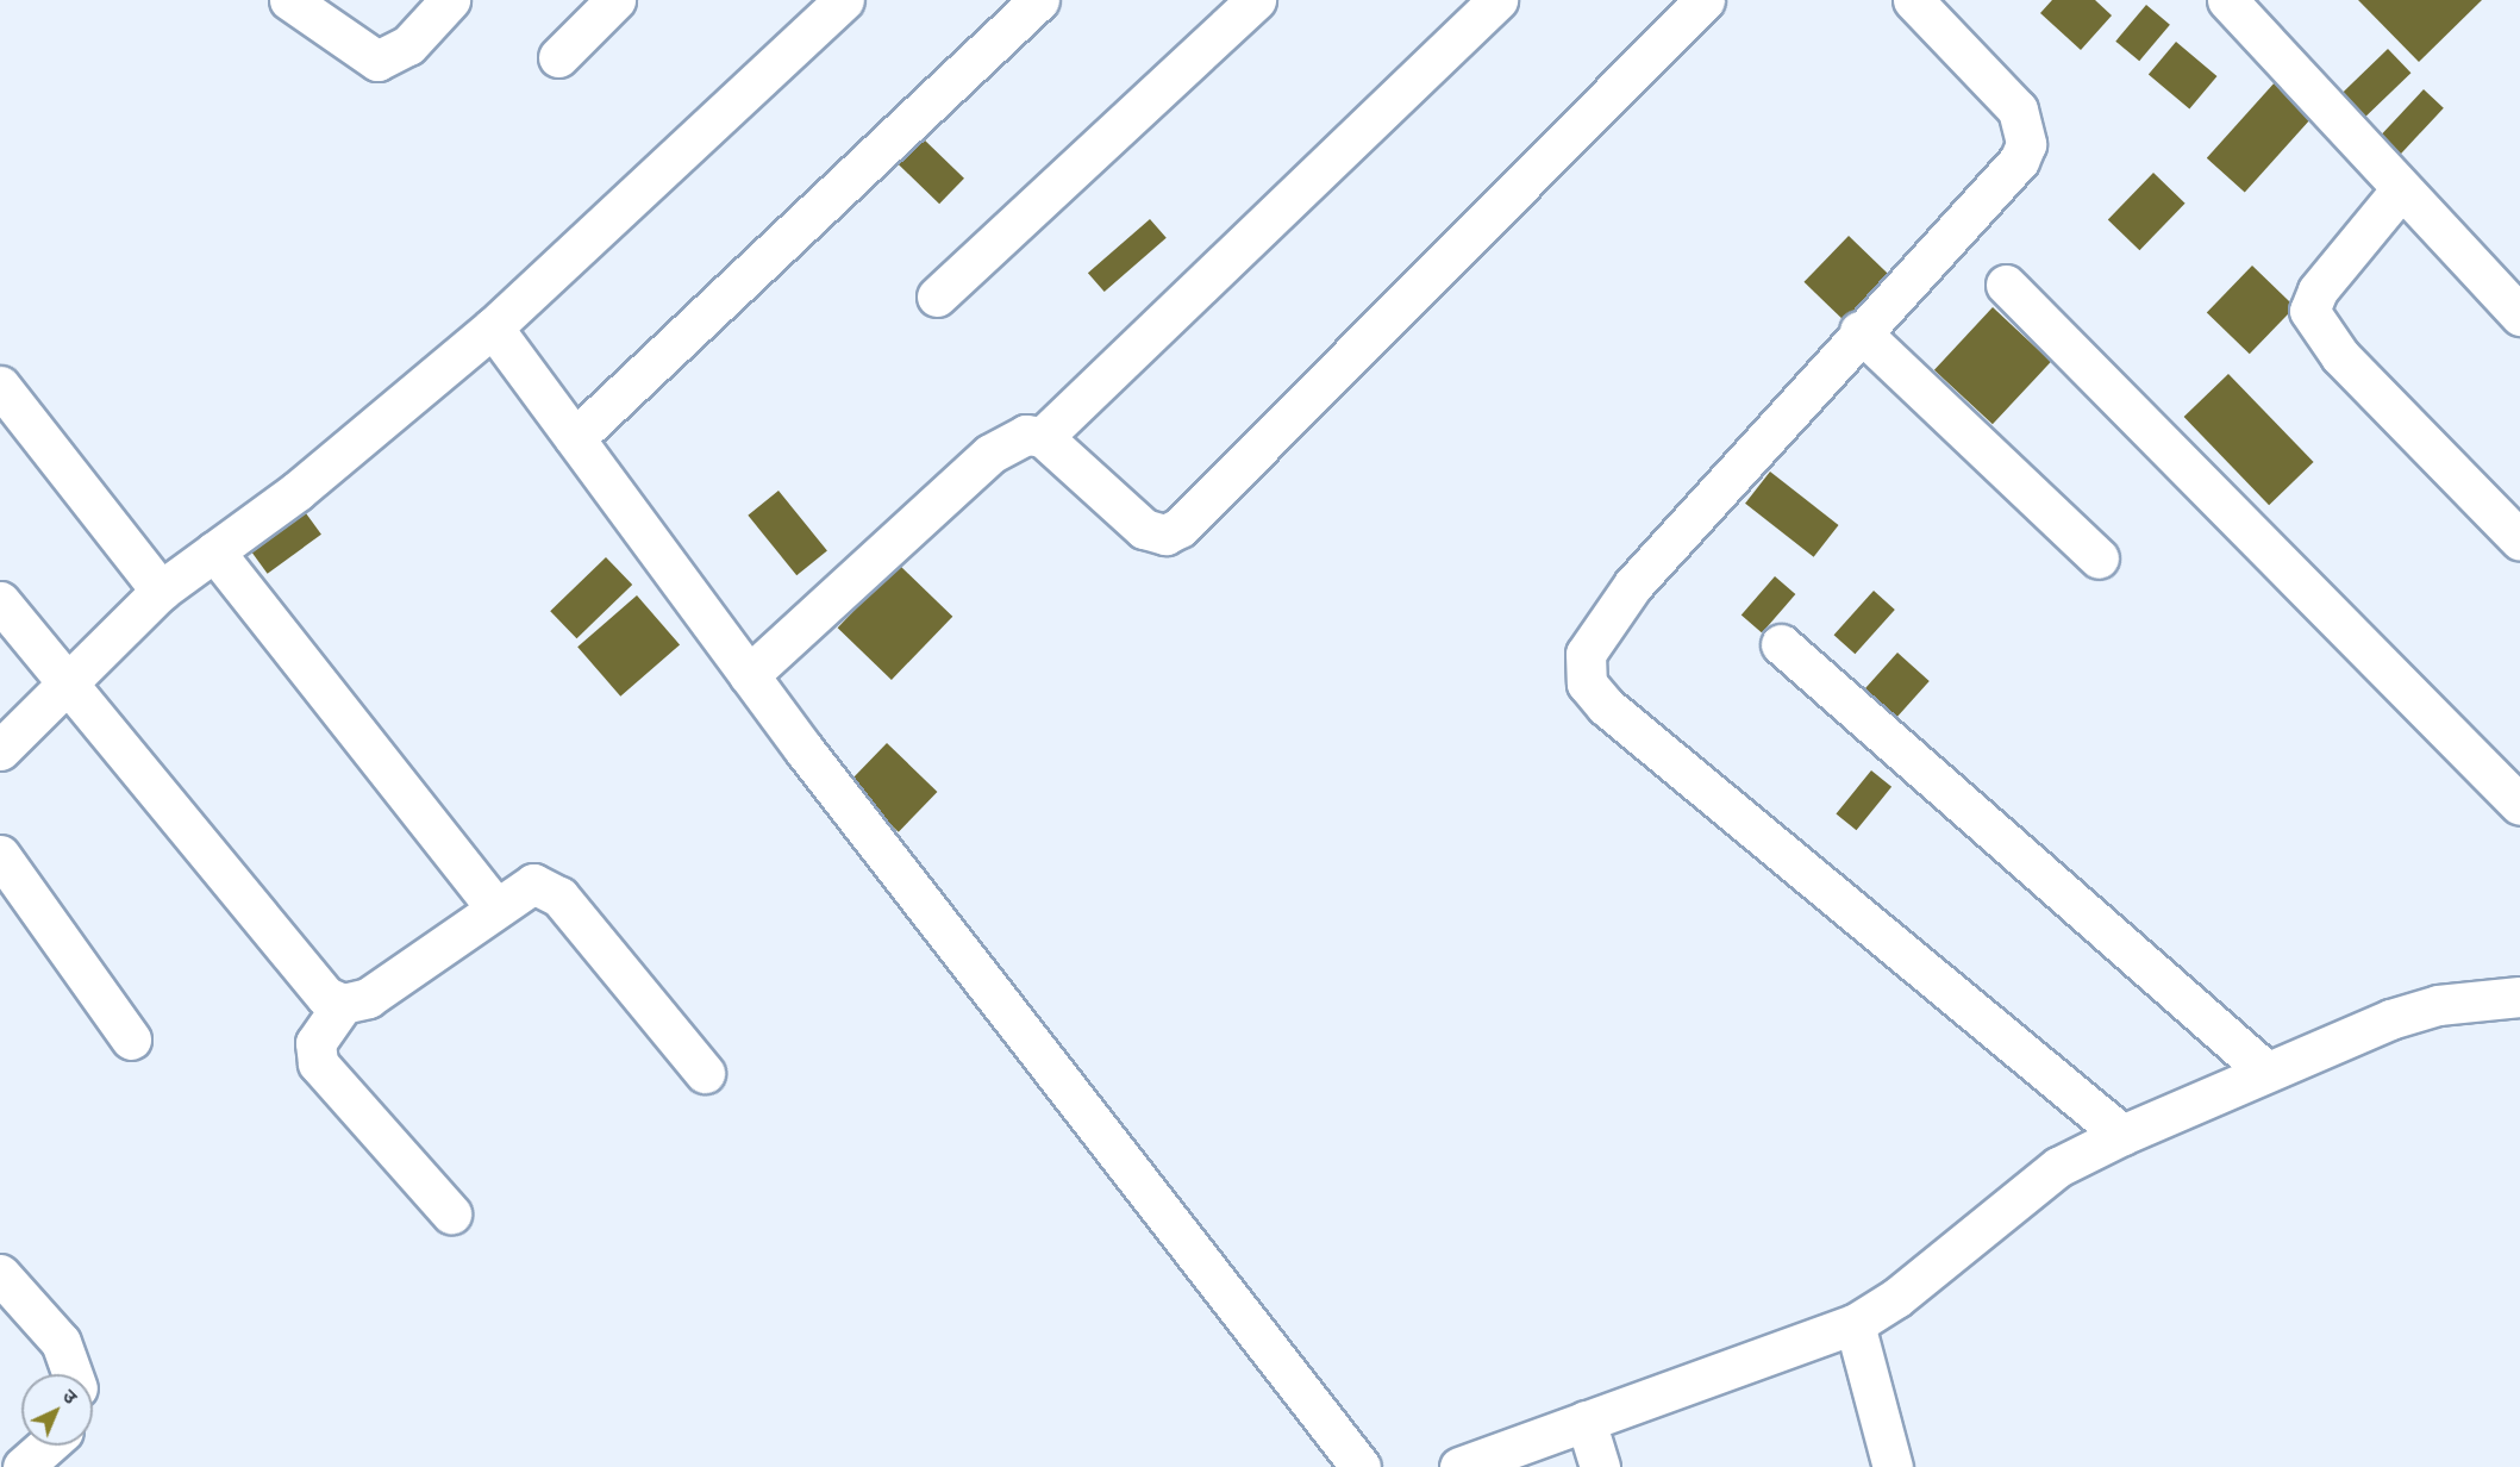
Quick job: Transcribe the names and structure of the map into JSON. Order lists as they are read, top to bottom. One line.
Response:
{"north":"top right"}
